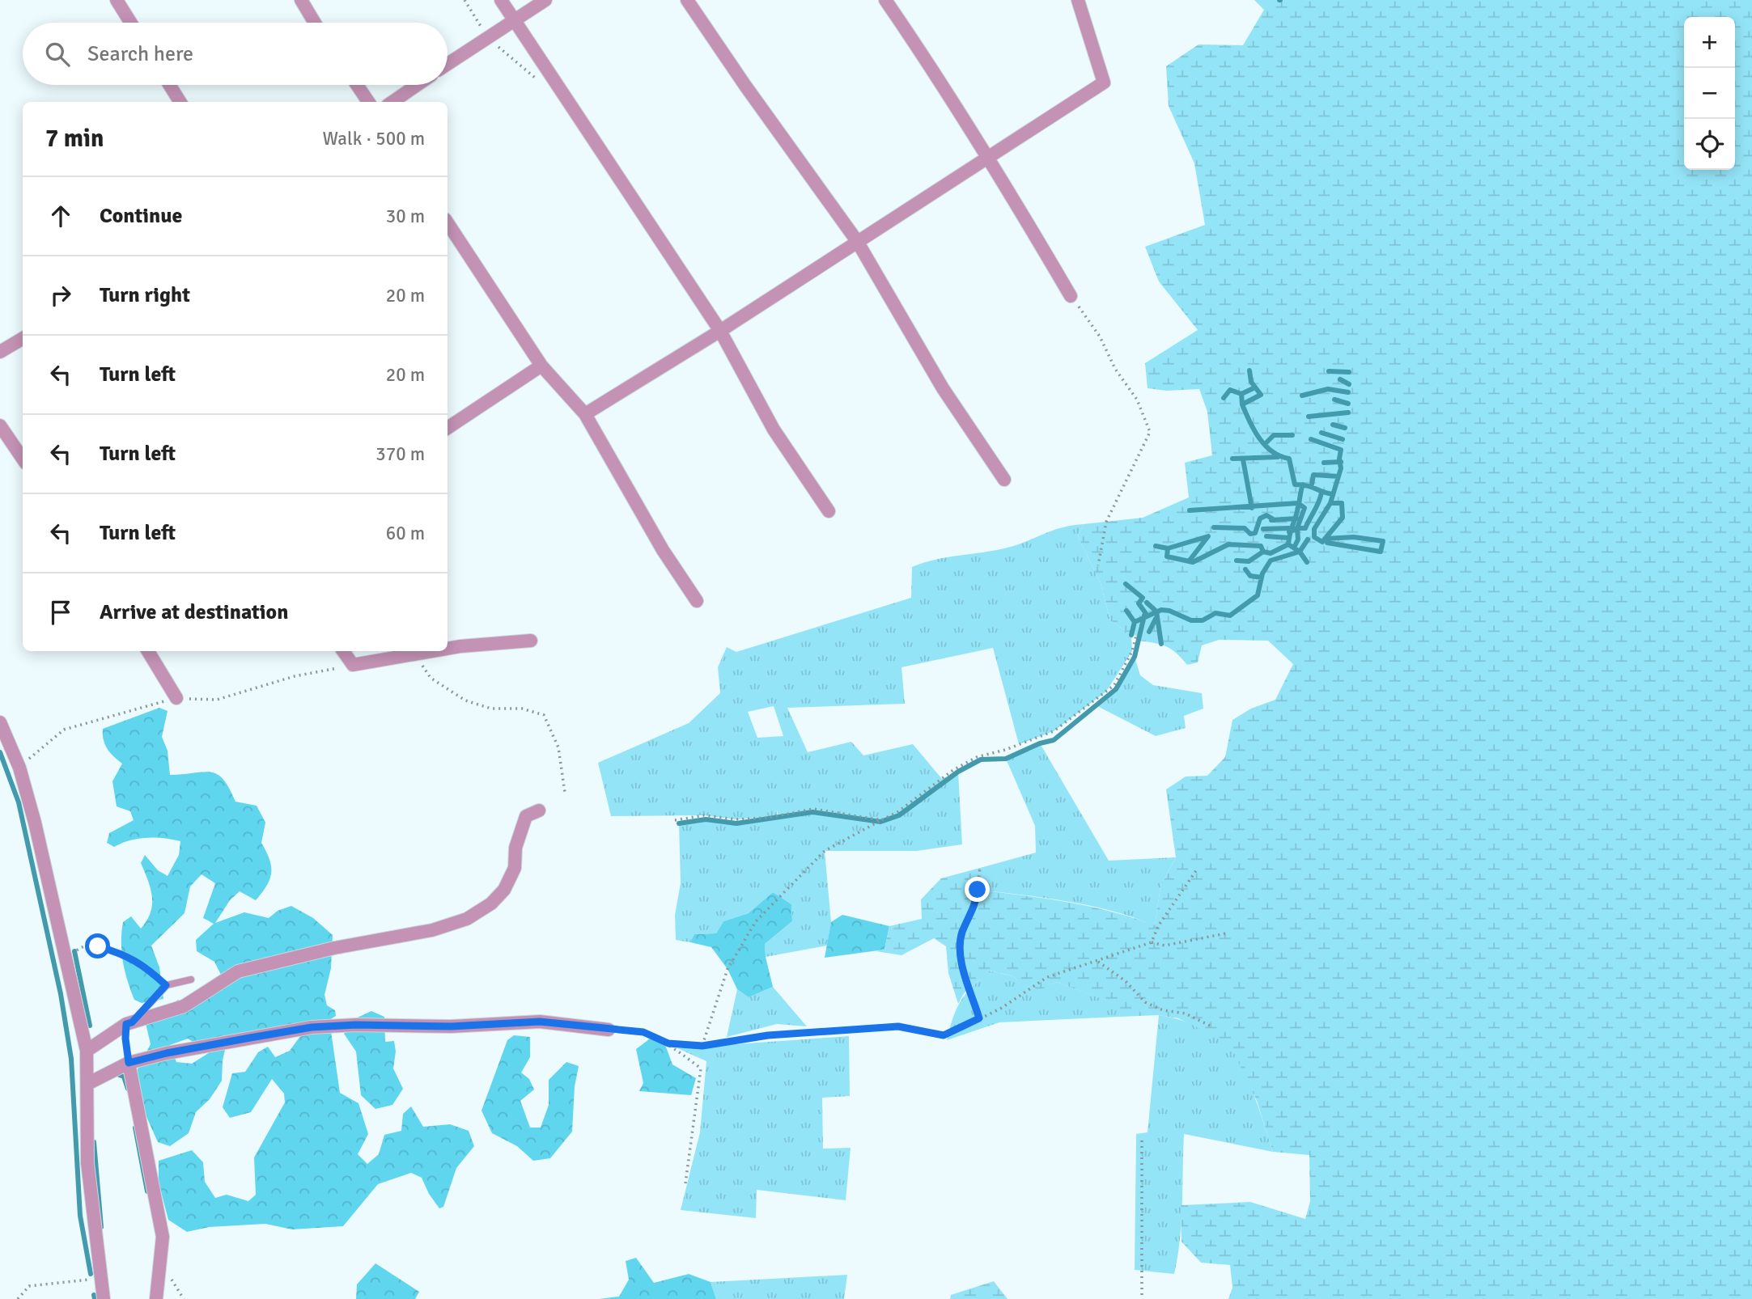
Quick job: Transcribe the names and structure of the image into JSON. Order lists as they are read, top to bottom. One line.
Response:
{"page":{"map_buttons":["+","−"],"search":"Search here","heading":["7 min","Walk · 500 m"],"list":[["Continue","30 m"],["Turn right","20 m"],["Turn left","20 m"],["Turn left","370 m"],["Turn left","60 m"],"Arrive at destination"]}}
